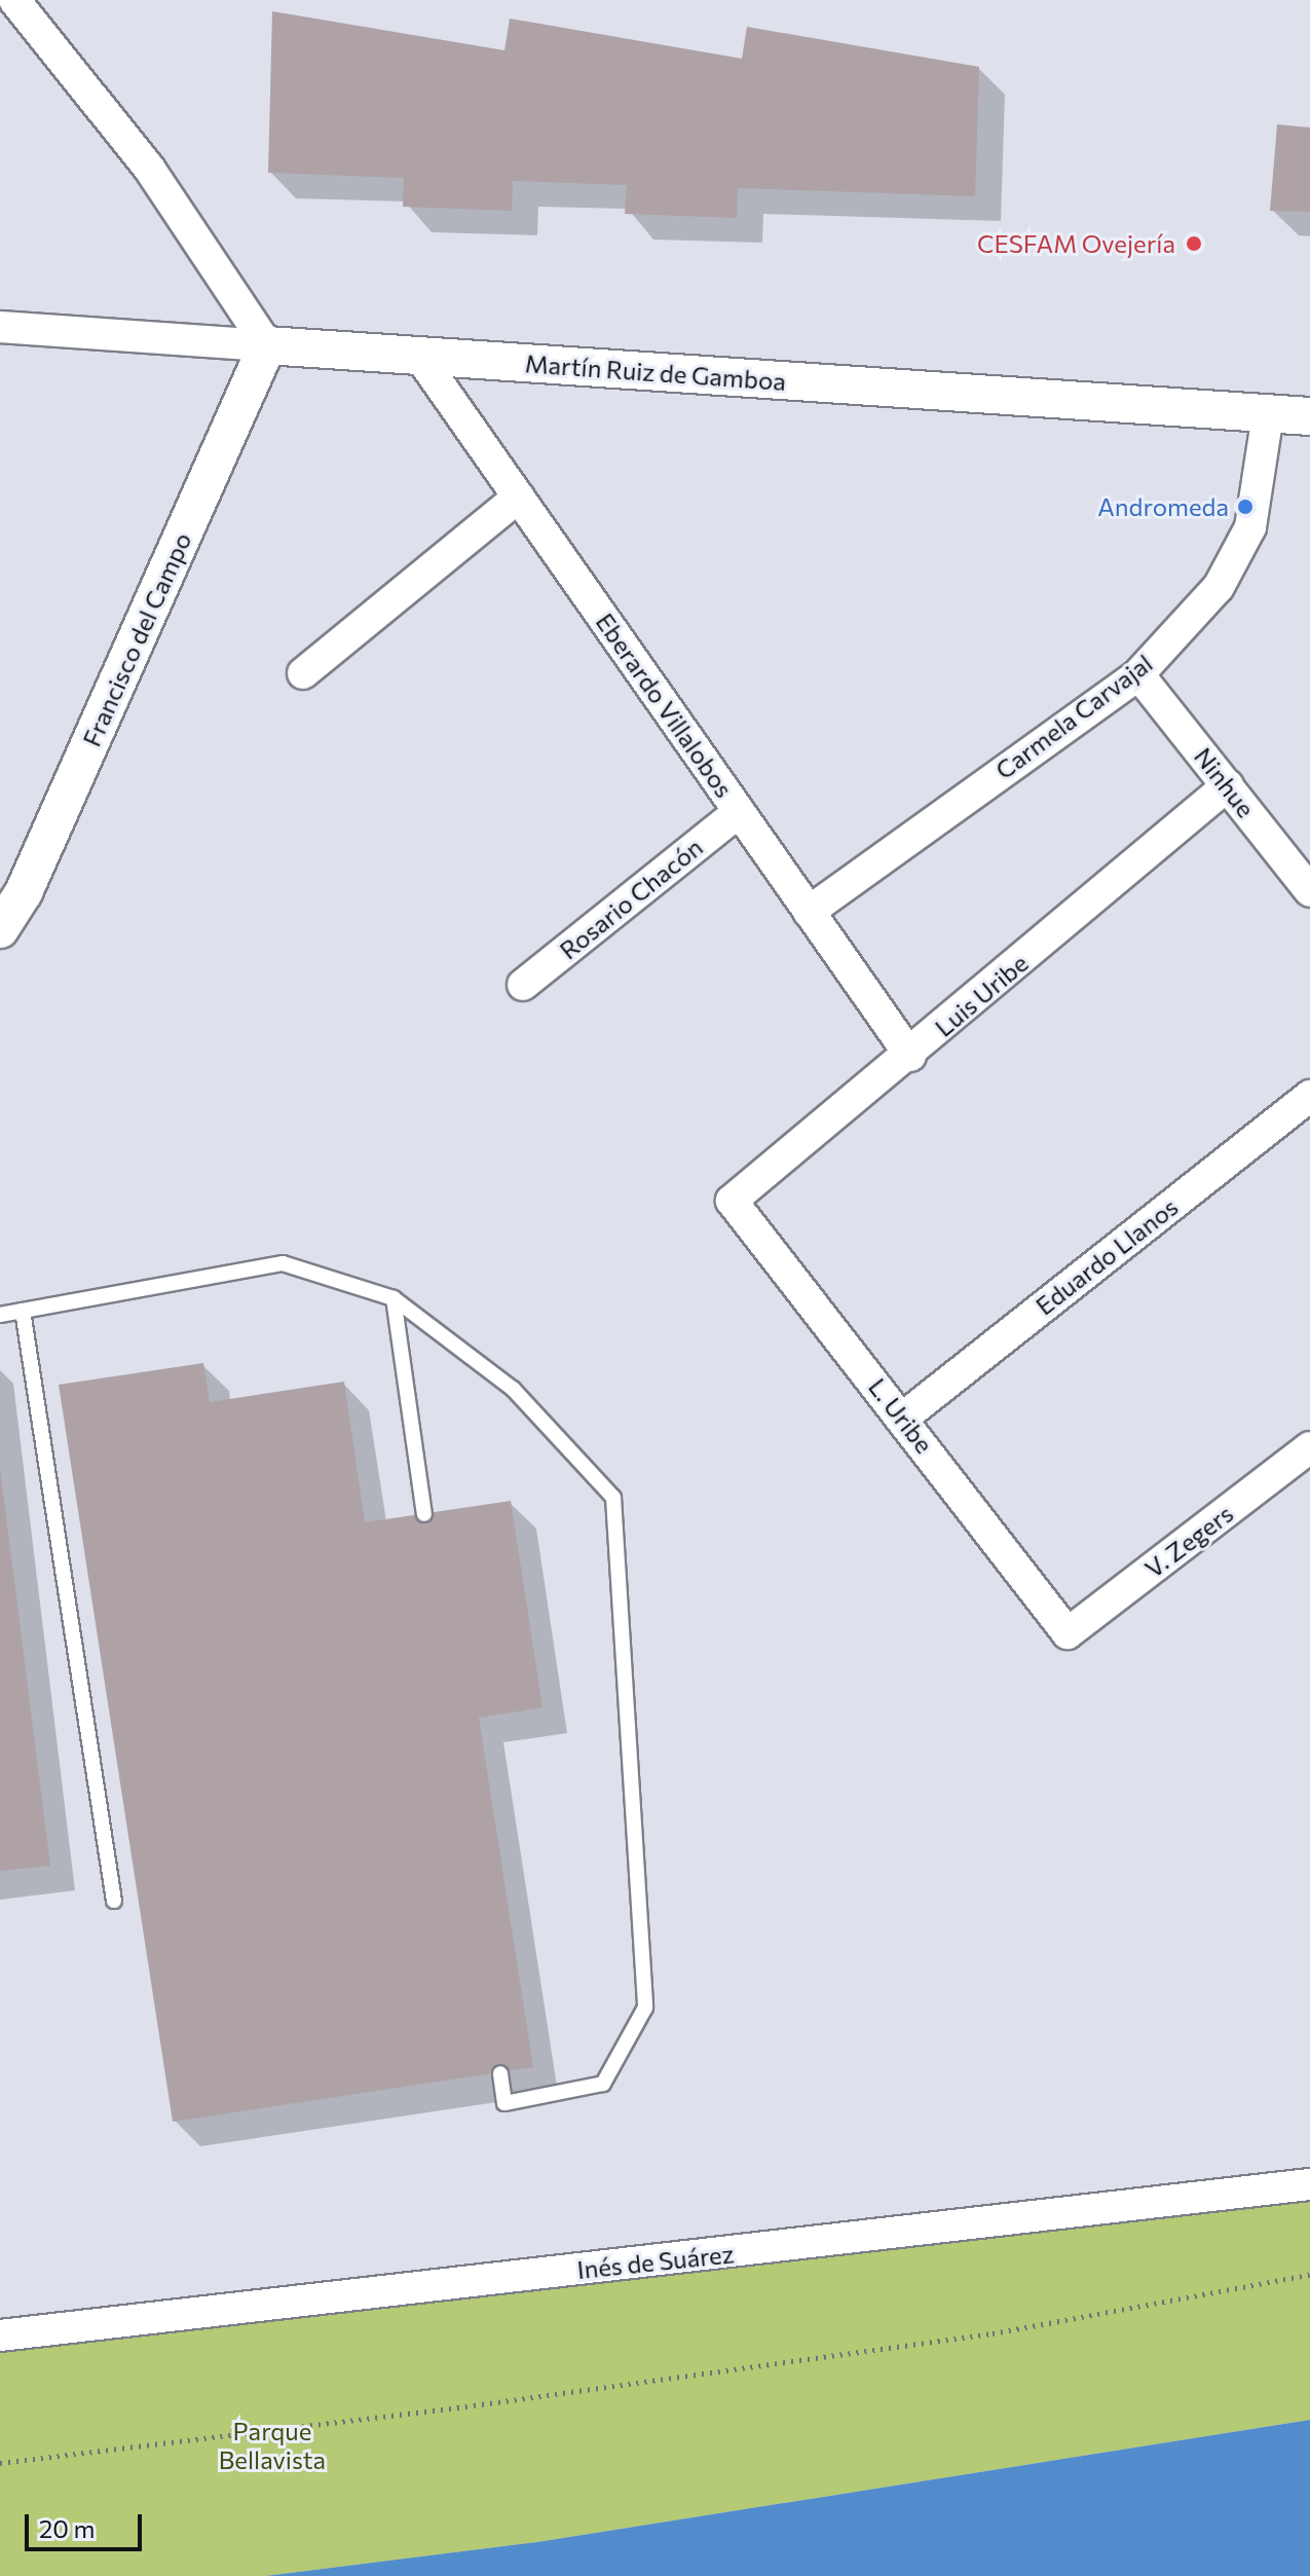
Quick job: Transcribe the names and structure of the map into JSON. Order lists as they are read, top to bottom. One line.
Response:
{"streets":{"street":["Martín Ruiz de Gamboa","Francisco del Campo","Eberardo Villalobos","Carmela Carvajal","Ninhue","Rosario Chacón","Luis Uribe","Eduardo Llanos","L. Uribe","V. Zegers","Inés de Suárez"]},"crossings":[["Martín Ruiz de Gamboa","Francisco del Campo"],["Martín Ruiz de Gamboa","Eberardo Villalobos"],["Martín Ruiz de Gamboa","Carmela Carvajal"],["Eberardo Villalobos","Carmela Carvajal"],["Eberardo Villalobos","Rosario Chacón"],["Eberardo Villalobos","Luis Uribe"],["Carmela Carvajal","Ninhue"],["Ninhue","Luis Uribe"],["Luis Uribe","L. Uribe"],["Eduardo Llanos","L. Uribe"],["L. Uribe","V. Zegers"]],"parks":["Parque Bellavista"],"places":["CESFAM Ovejería","Andromeda"],"scale_bar":"20 m"}
